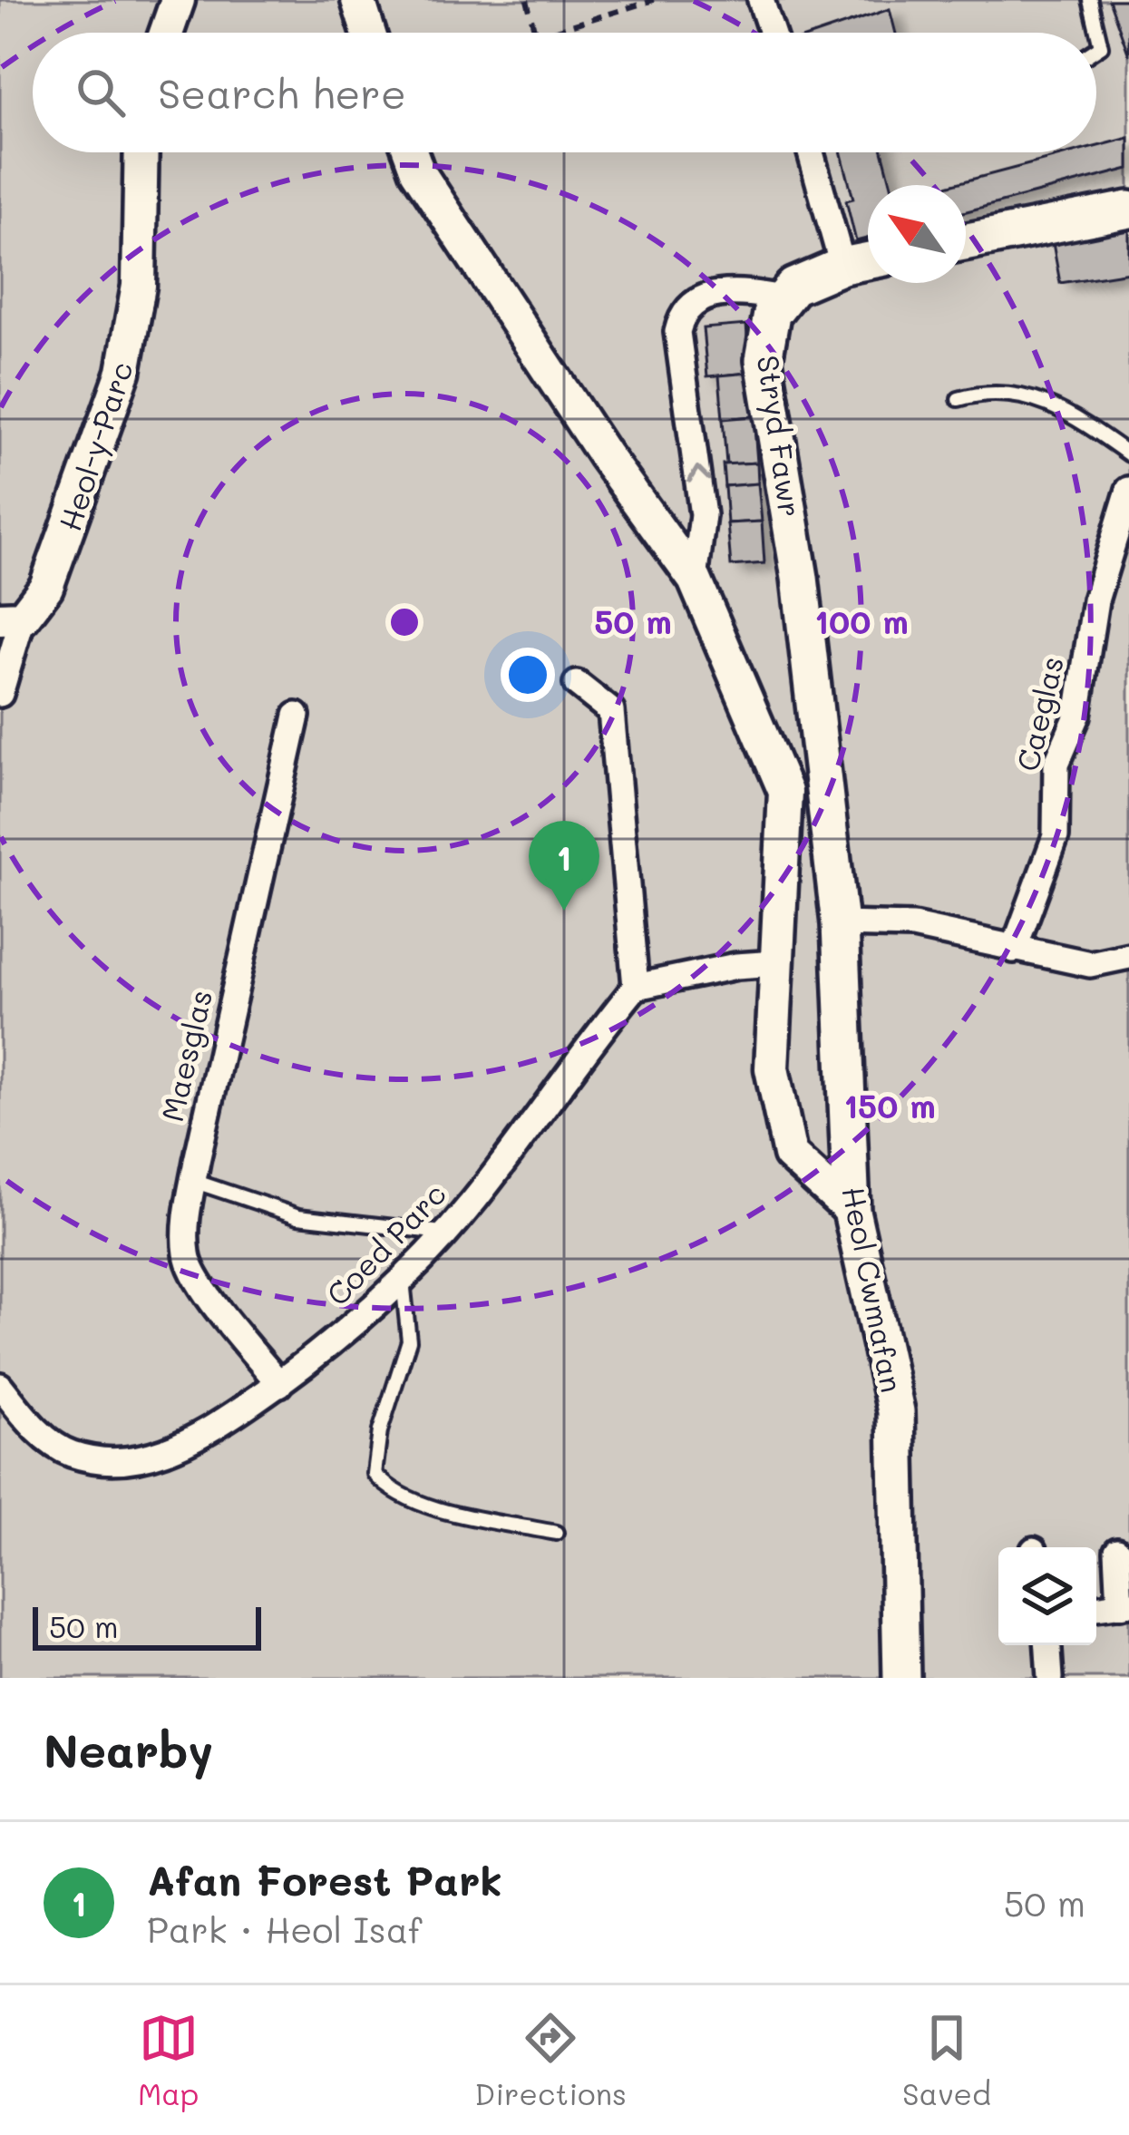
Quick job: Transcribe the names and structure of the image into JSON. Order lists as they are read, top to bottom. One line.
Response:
{"streets":{"main road":["Stryd Fawr","Heol Cwmafan"],"street":["Heol-y-Parc","Caeglas","Maesglas","Coed Parc"]},"crossings":[["Stryd Fawr","Heol Cwmafan"],["Maesglas","Coed Parc"]],"scale_bar":"50 m","north":"top left","page":{"search":"Search here","pins":"1","scale":"50 m","heading":"Nearby","list":[{"mark":"1","name":"Afan Forest Park","note":"Park · Heol Isaf","value":"50 m"}],"nav":["Map","Directions","Saved"]},"rings":["50 m","100 m","150 m"]}
